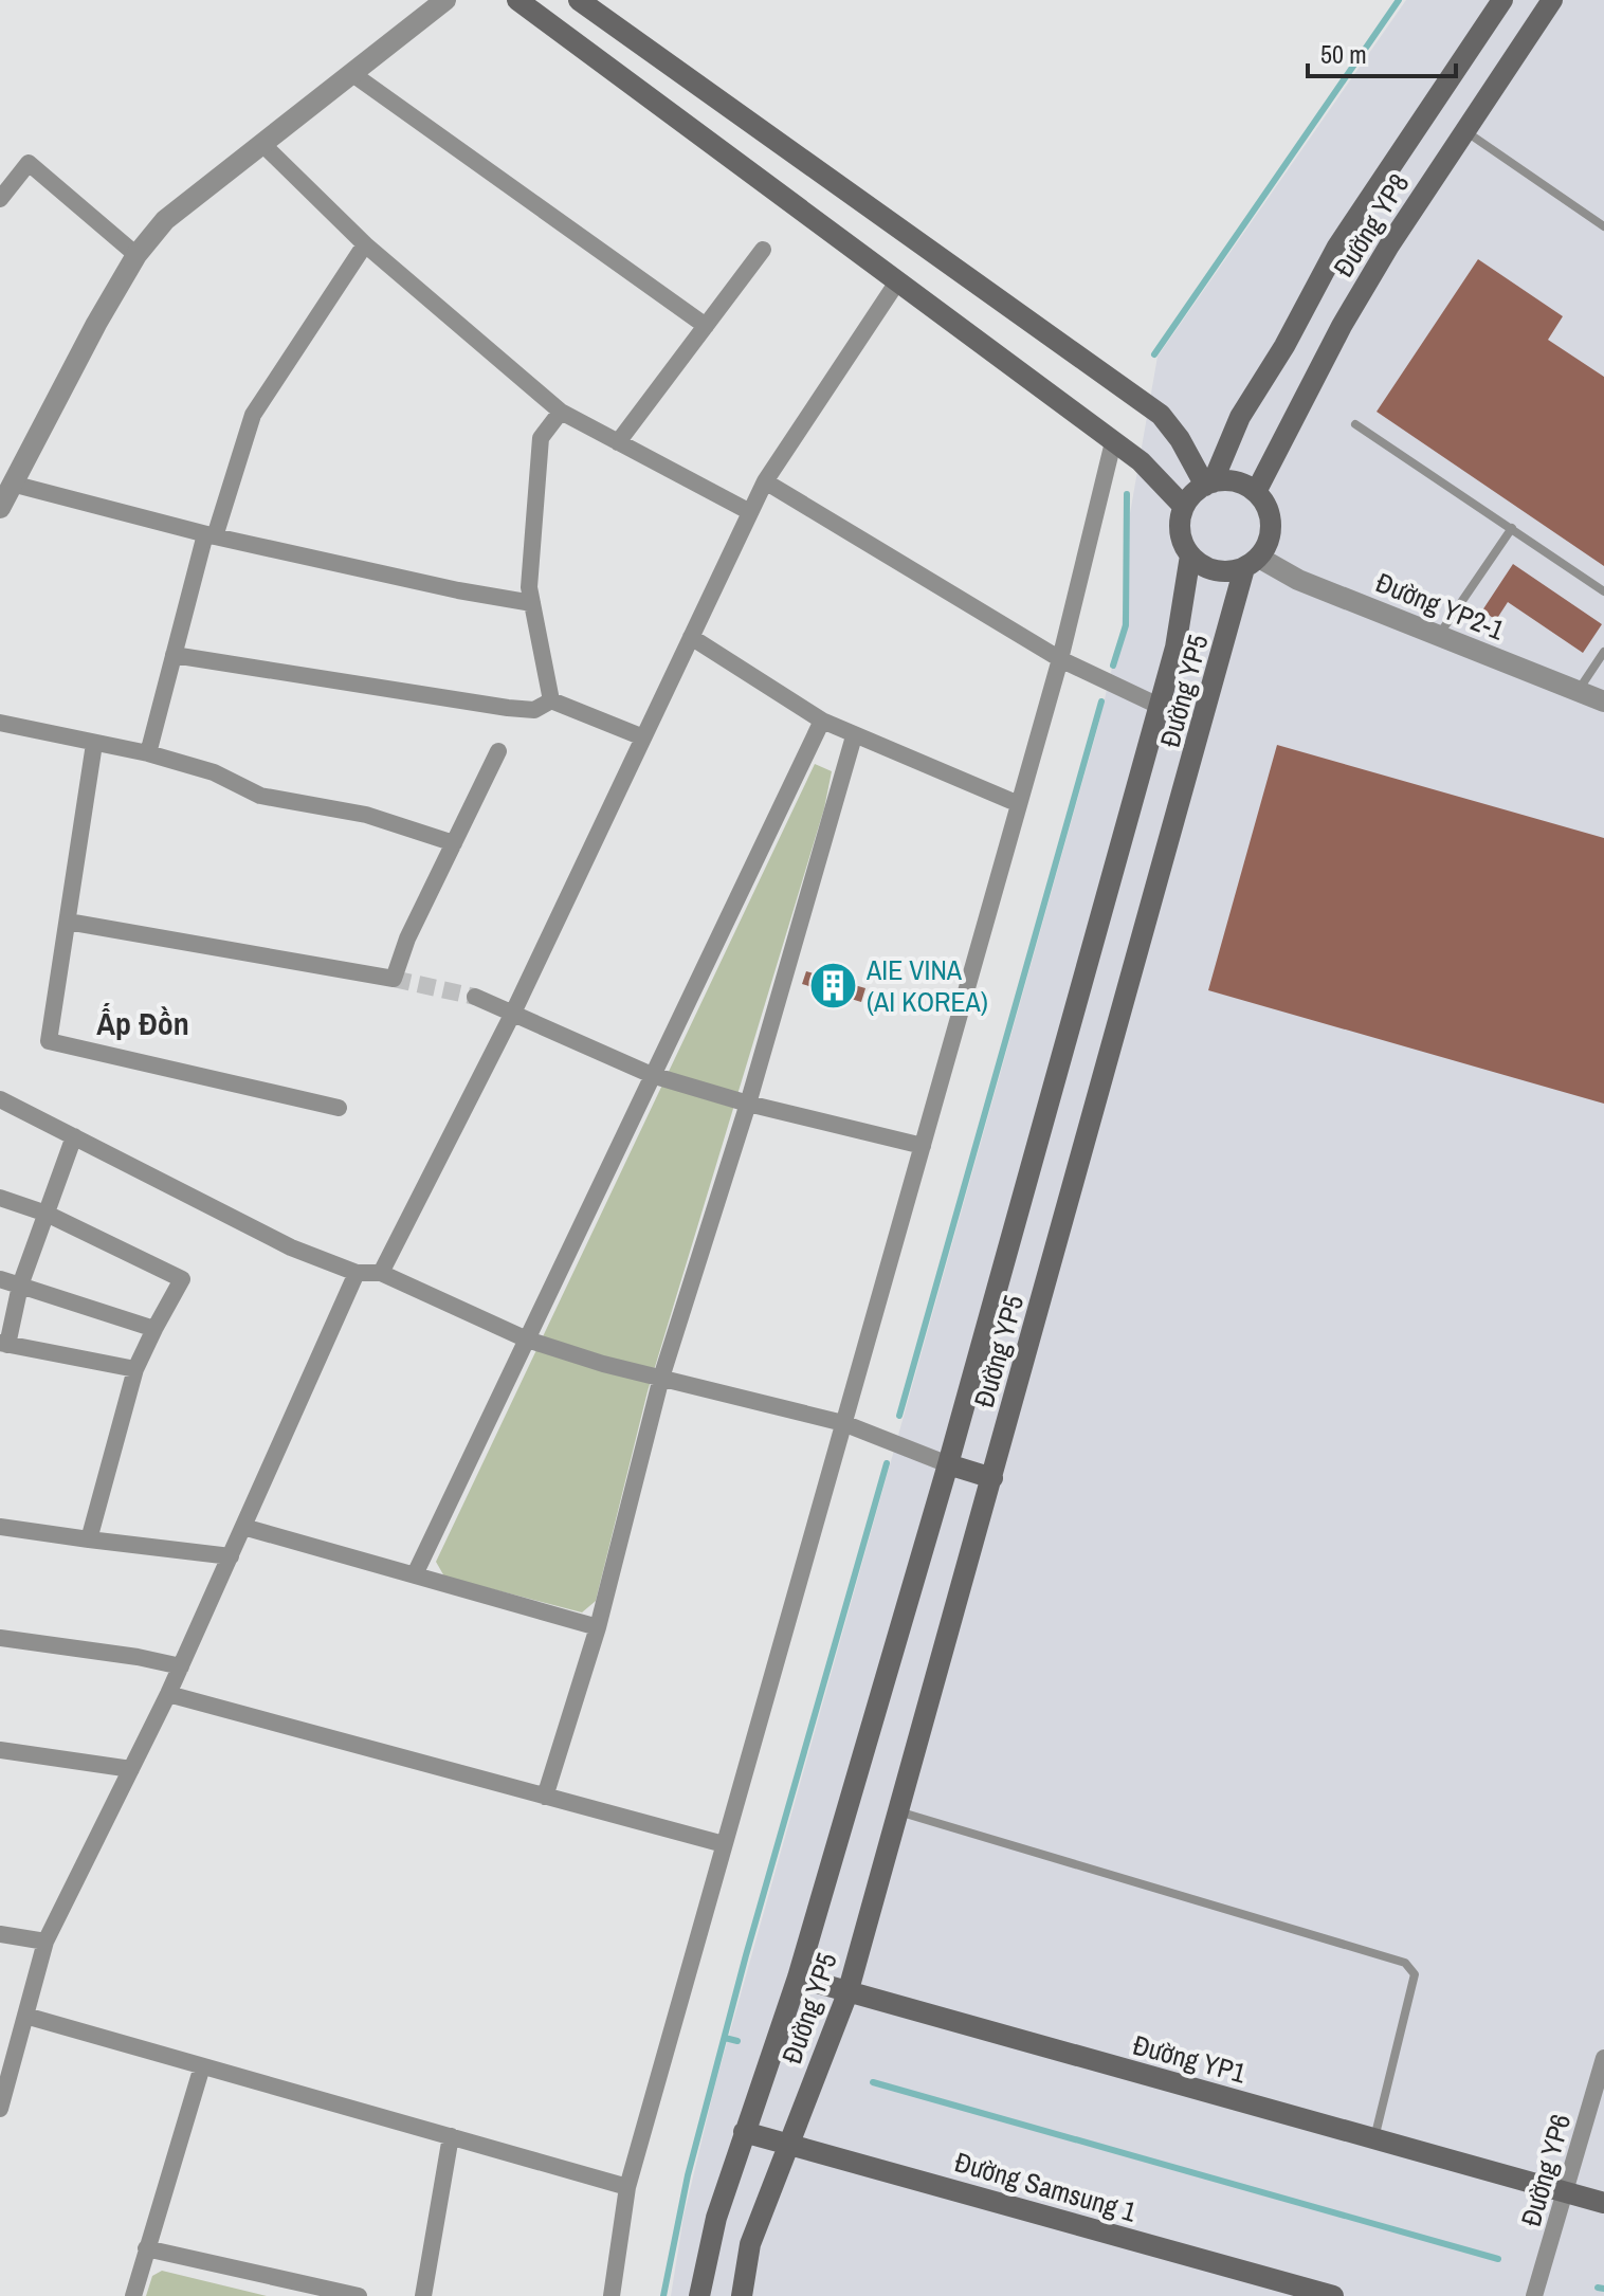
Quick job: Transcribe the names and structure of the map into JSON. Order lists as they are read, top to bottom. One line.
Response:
{"streets":{"main road":["Đường YP8","Đường YP5","Đường YP1","Đường Samsung 1"],"street":["Đường YP2-1","Đường YP6"]},"crossings":[["Đường YP8","Đường YP2-1"],["Đường YP8","Đường YP5"],["Đường YP2-1","Đường YP5"],["Đường YP5","Đường YP1"],["Đường YP5","Đường Samsung 1"],["Đường YP1","Đường YP6"]],"districts":["Ấp Đồn"],"places":{"building":["AIE VINA (AI KOREA)"]},"scale_bar":"50 m"}
